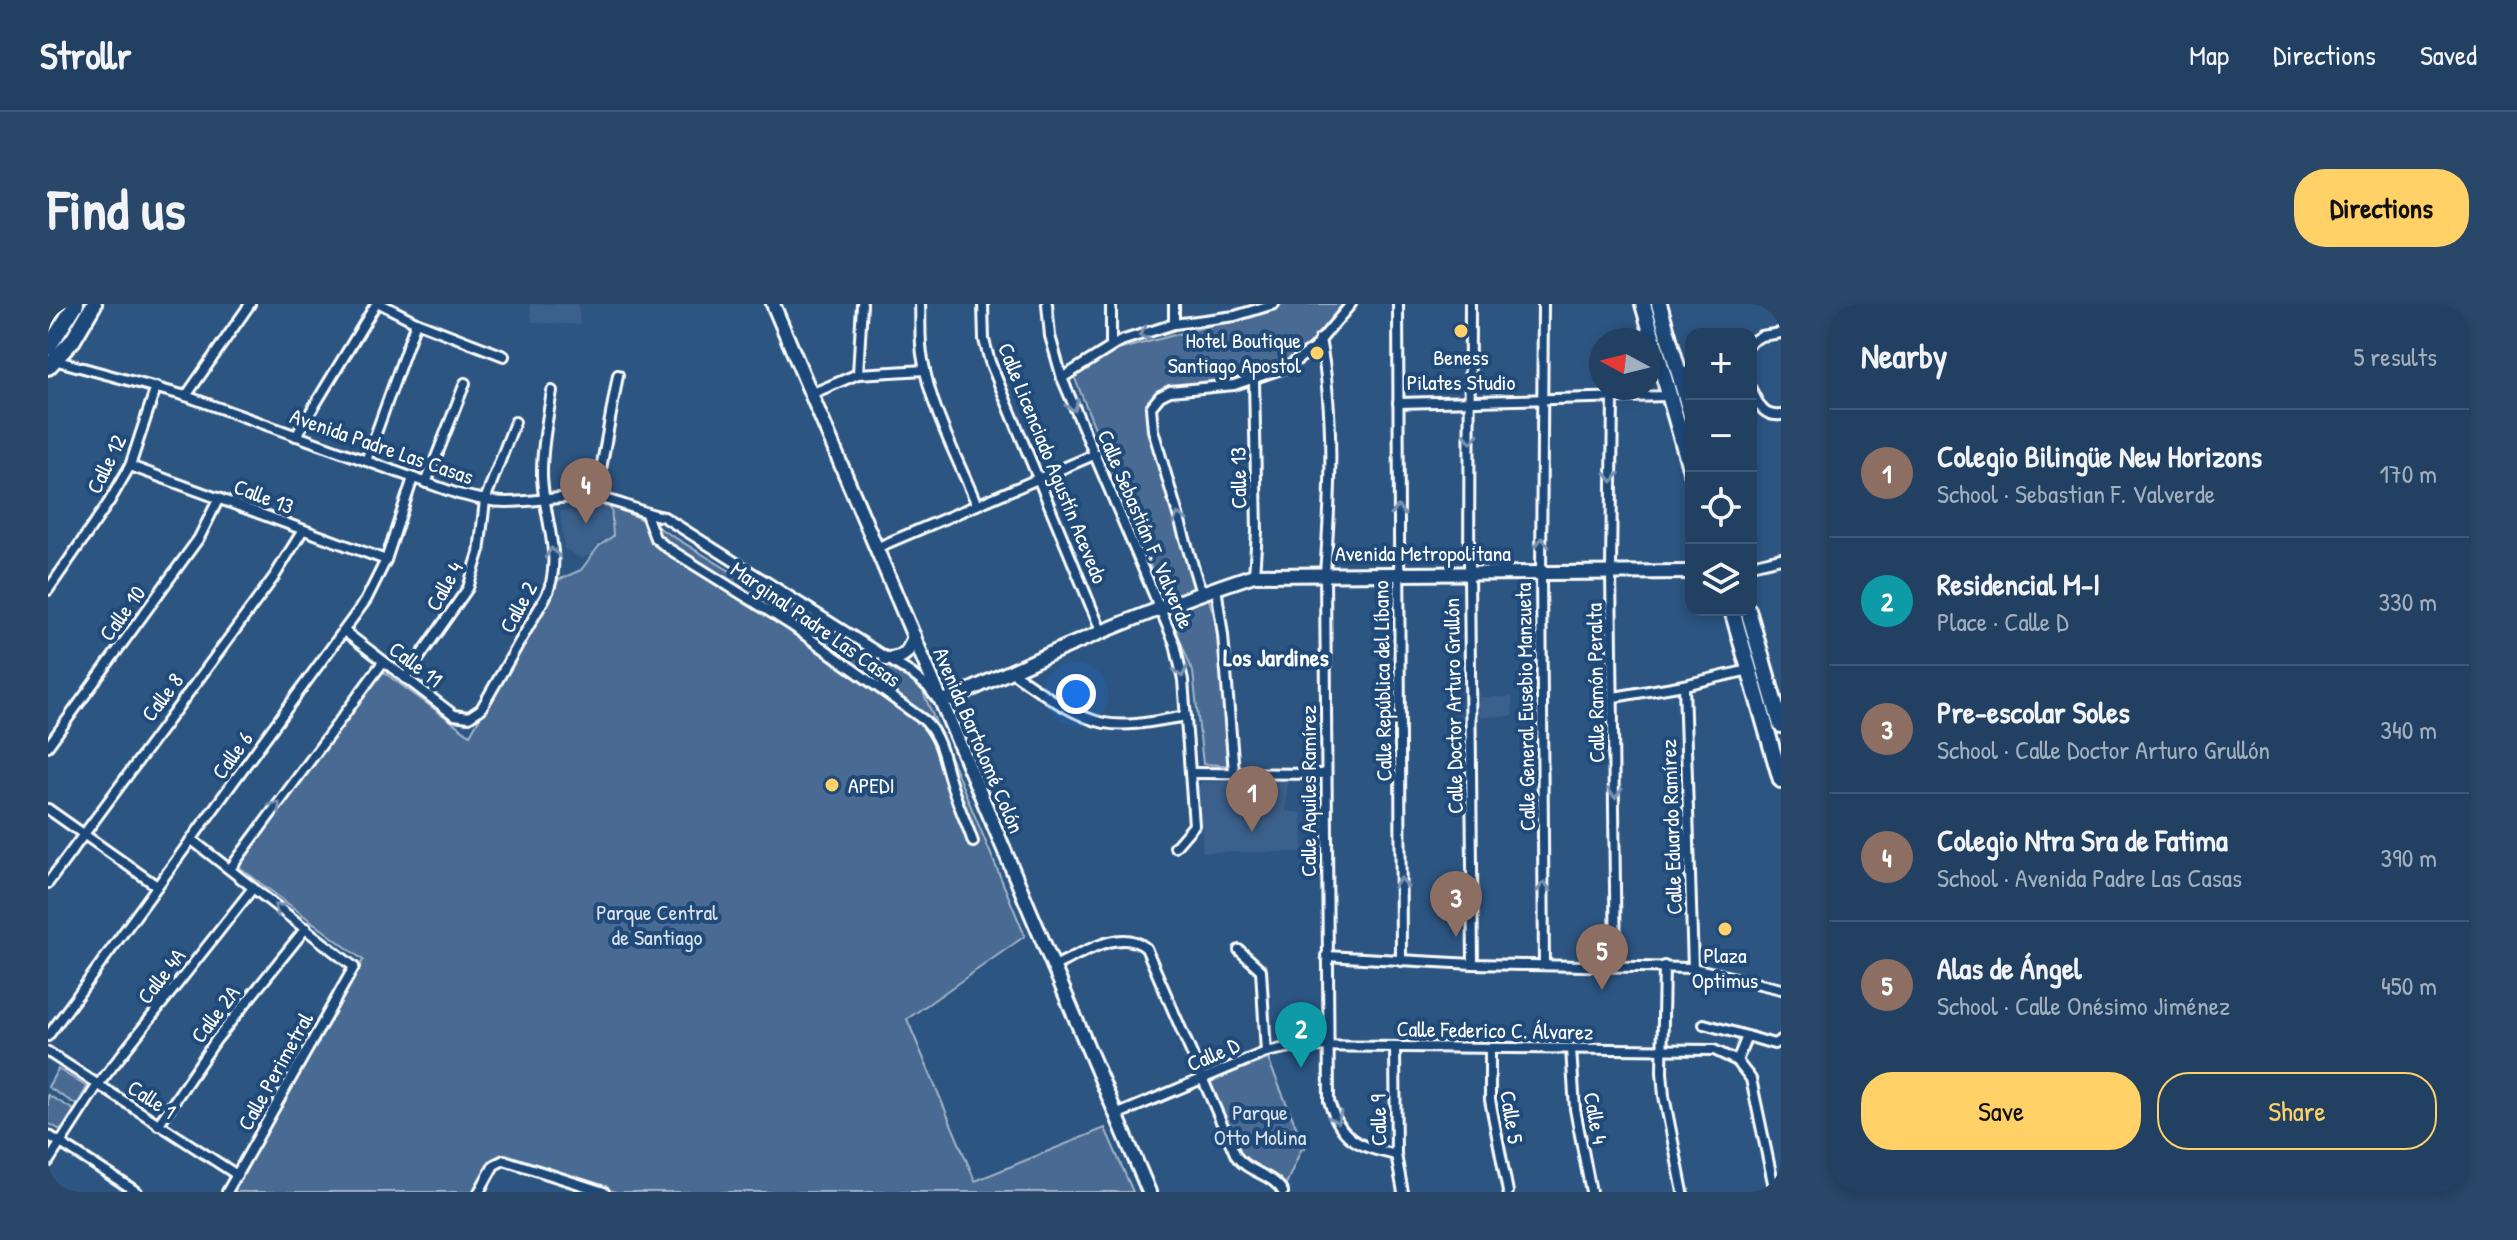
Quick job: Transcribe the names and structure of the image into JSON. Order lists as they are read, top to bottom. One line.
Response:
{"streets":{"main road":["Avenida Metropolitana","Avenida Bartolomé Colón"],"street":["Avenida Padre Las Casas","Calle Licenciado Agustín Acevedo","Calle 12","Calle 13","Calle Sebastián F. Valverde","Calle 4","Calle 2","Calle 10","Marginal Padre Las Casas","Calle 11","Calle República del Líbano","Calle Ramón Peralta","Calle 8","Calle Doctor Arturo Grullón","Calle General Eusebio Manzueta","Calle 6","Calle Aquiles Ramírez","Calle Eduardo Ramírez","Calle 4A","Calle 2A","Calle Federico C. Álvarez","Calle D","Calle Perimetral","Calle 1","Calle 5","Calle 9"]},"crossings":[["Avenida Padre Las Casas","Calle 12"],["Avenida Padre Las Casas","Avenida Metropolitana"],["Avenida Padre Las Casas","Calle 4"],["Avenida Padre Las Casas","Calle 2"],["Avenida Padre Las Casas","Marginal Padre Las Casas"],["Avenida Padre Las Casas","Avenida Bartolomé Colón"],["Avenida Padre Las Casas","Calle 6"],["Calle Licenciado Agustín Acevedo","Avenida Metropolitana"],["Calle 12","Calle 13"],["Calle 13","Avenida Metropolitana"],["Calle 13","Calle 10"],["Calle 13","Calle 8"],["Calle 13","Calle 6"],["Calle Sebastián F. Valverde","Avenida Metropolitana"],["Avenida Metropolitana","Calle República del Líbano"],["Avenida Metropolitana","Calle Ramón Peralta"],["Avenida Metropolitana","Calle Doctor Arturo Grullón"],["Avenida Metropolitana","Calle General Eusebio Manzueta"],["Avenida Metropolitana","Avenida Bartolomé Colón"],["Avenida Metropolitana","Calle Aquiles Ramírez"],["Calle 4","Calle 11"],["Calle 4","Calle Federico C. Álvarez"],["Calle 2","Calle 11"],["Calle 11","Calle 6"],["Avenida Bartolomé Colón","Calle D"],["Calle Aquiles Ramírez","Calle Federico C. Álvarez"],["Calle Aquiles Ramírez","Calle D"],["Calle Aquiles Ramírez","Calle 9"],["Calle 4A","Calle 1"],["Calle 2A","Calle Perimetral"],["Calle 2A","Calle 1"],["Calle Federico C. Álvarez","Calle D"],["Calle Federico C. Álvarez","Calle 5"],["Calle Federico C. Álvarez","Calle 9"],["Calle Perimetral","Calle 1"]],"one_way":["Calle 2","Calle República del Líbano","Calle Ramón Peralta","Calle General Eusebio Manzueta"],"districts":["Los Jardines"],"parks":["Parque Central de Santiago","Parque Otto Molina"],"places":["Beness Pilates Studio","Hotel Boutique Santiago Apostol","APEDI","Plaza Optimus"],"north":"left","page":{"header":"Strollr","nav":["Map","Directions","Saved"],"buttons":["Directions",["Save","Share"]],"title":"Find us","heading":["Nearby","5 results"],"map_buttons":["+","−"],"list":[{"mark":"1","name":"Colegio Bilingüe New Horizons","note":"School · Sebastian F. Valverde","value":"170 m"},{"mark":"2","name":"Residencial M-I","note":"Place · Calle D","value":"330 m"},{"mark":"3","name":"Pre-escolar Soles","note":"School · Calle Doctor Arturo Grullón","value":"340 m"},{"mark":"4","name":"Colegio Ntra Sra de Fatima","note":"School · Avenida Padre Las Casas","value":"390 m"},{"mark":"5","name":"Alas de Ángel","note":"School · Calle Onésimo Jiménez","value":"450 m"}],"pins":["4","1","3","5","2"]}}
